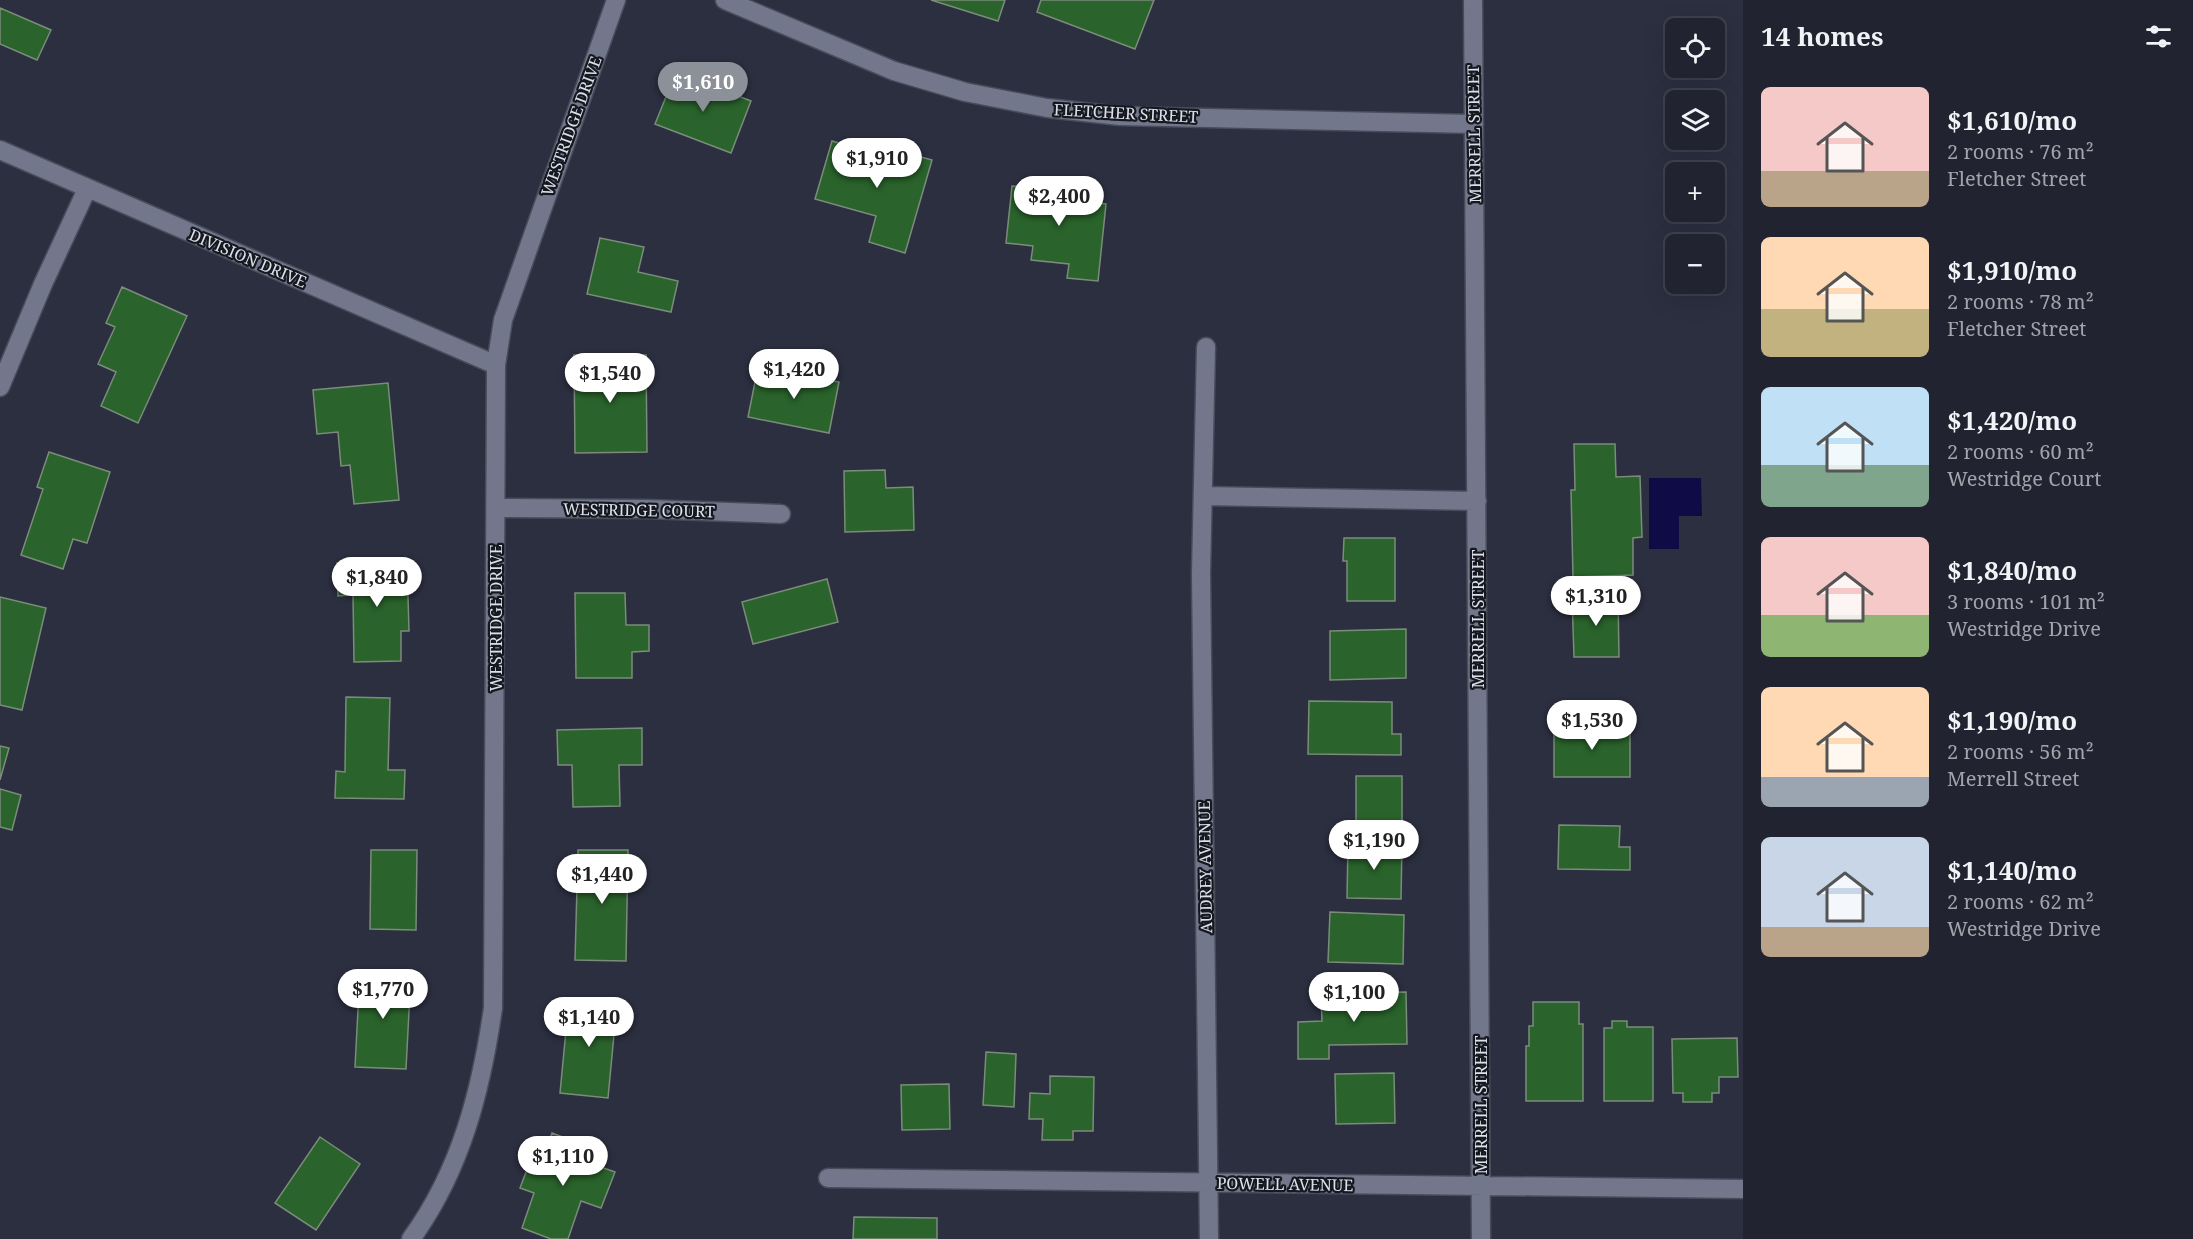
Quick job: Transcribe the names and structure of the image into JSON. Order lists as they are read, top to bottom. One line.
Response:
{"streets":{"street":["FLETCHER STREET","WESTRIDGE DRIVE","MERRELL STREET","DIVISION DRIVE","WESTRIDGE COURT","AUDREY AVENUE","POWELL AVENUE"]},"crossings":[["FLETCHER STREET","MERRELL STREET"],["WESTRIDGE DRIVE","DIVISION DRIVE"],["WESTRIDGE DRIVE","WESTRIDGE COURT"],["MERRELL STREET","POWELL AVENUE"],["AUDREY AVENUE","POWELL AVENUE"]],"page":{"heading":"14 homes","map_buttons":["+","−"],"price":["$1,610","$1,910","$2,400","$1,420","$1,540","$1,840","$1,310","$1,530","$1,190","$1,440","$1,770","$1,100","$1,140","$1,110"],"list":[{"name":"$1,610/mo","note":"2 rooms · 76 m² · Fletcher Street"},{"name":"$1,910/mo","note":"2 rooms · 78 m² · Fletcher Street"},{"name":"$1,420/mo","note":"2 rooms · 60 m² · Westridge Court"},{"name":"$1,840/mo","note":"3 rooms · 101 m² · Westridge Drive"},{"name":"$1,190/mo","note":"2 rooms · 56 m² · Merrell Street"},{"name":"$1,140/mo","note":"2 rooms · 62 m² · Westridge Drive"}]}}
